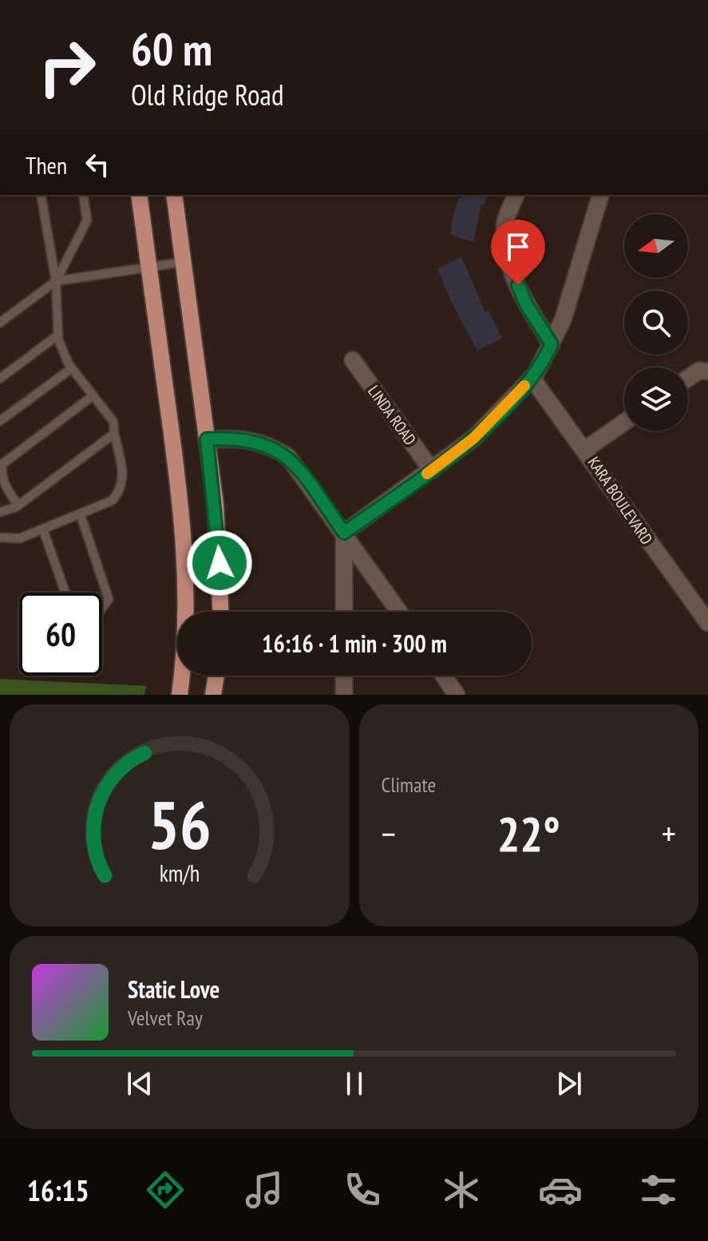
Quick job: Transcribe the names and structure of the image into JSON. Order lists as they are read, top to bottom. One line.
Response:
{"streets":{"street":["LINDA ROAD","KARA BOULEVARD"]},"north":"left","page":{"turn":["60 m","Old Ridge Road"],"then":"Then","limit":"60","trip":"16:16 · 1 min · 300 m","tile":"Climate","heat":["−","22°","+"],"song":["Static Love","Velvet Ray"],"tabs":"16:15","gauge":["56","km/h"]}}
